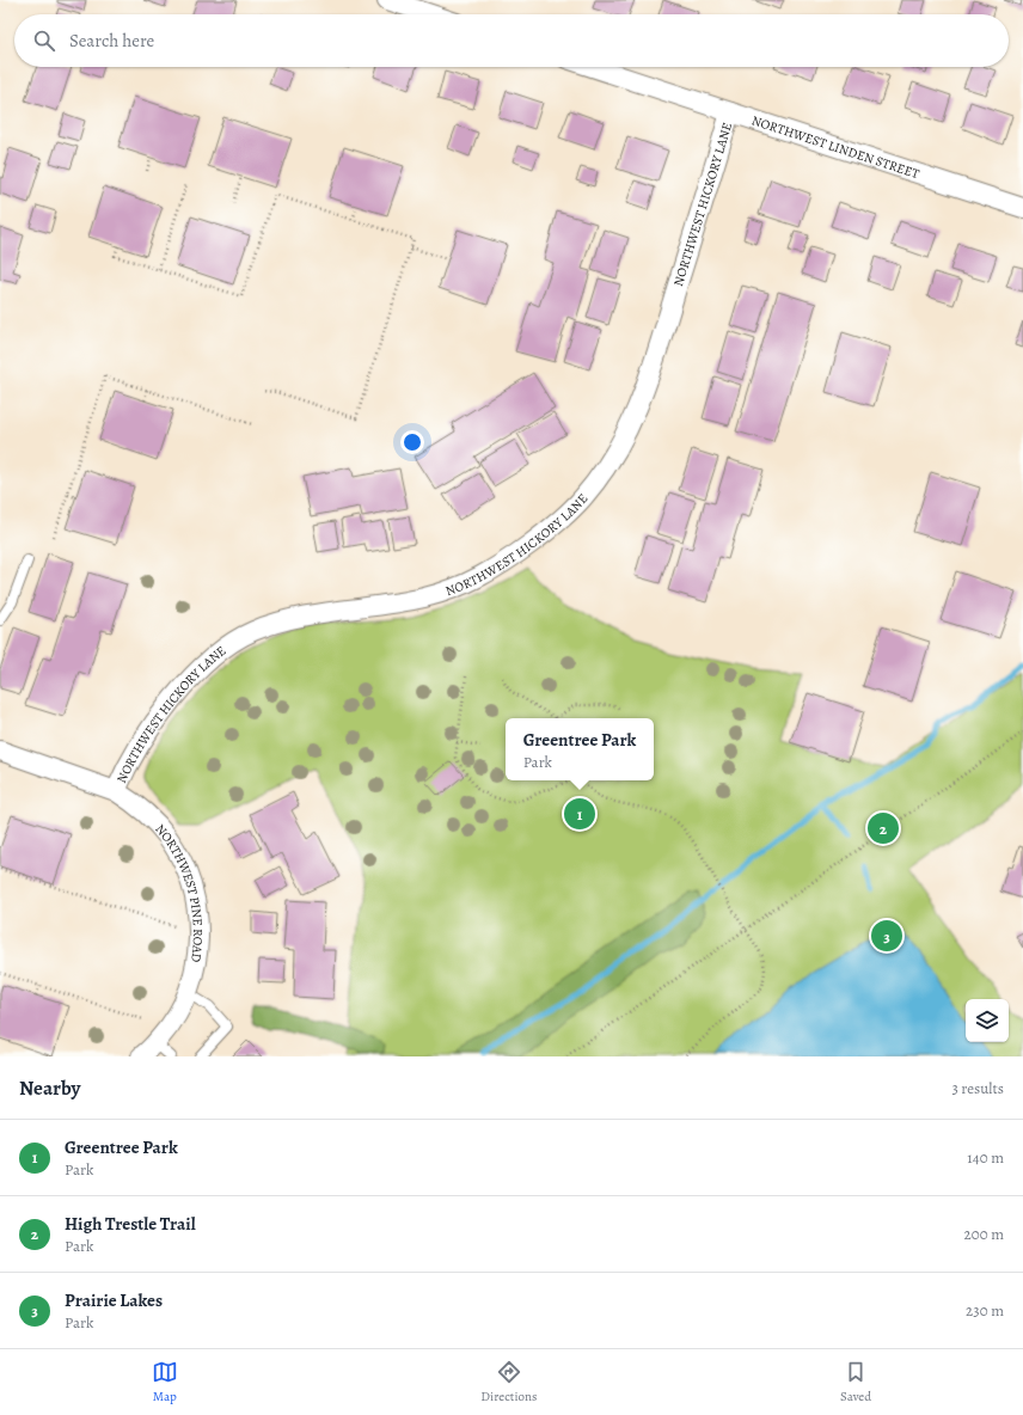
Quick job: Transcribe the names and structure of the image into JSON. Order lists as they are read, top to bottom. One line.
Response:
{"streets":{"street":["NORTHWEST LINDEN STREET","NORTHWEST HICKORY LANE","NORTHWEST PINE ROAD"]},"crossings":[["NORTHWEST LINDEN STREET","NORTHWEST HICKORY LANE"],["NORTHWEST HICKORY LANE","NORTHWEST PINE ROAD"]],"page":{"search":"Search here","popup":["Greentree Park","Park"],"pins":["1","2","3"],"heading":["Nearby","3 results"],"list":[{"mark":"1","name":"Greentree Park","note":"Park","value":"140 m"},{"mark":"2","name":"High Trestle Trail","note":"Park","value":"200 m"},{"mark":"3","name":"Prairie Lakes","note":"Park","value":"230 m"}],"nav":["Map","Directions","Saved"]}}
